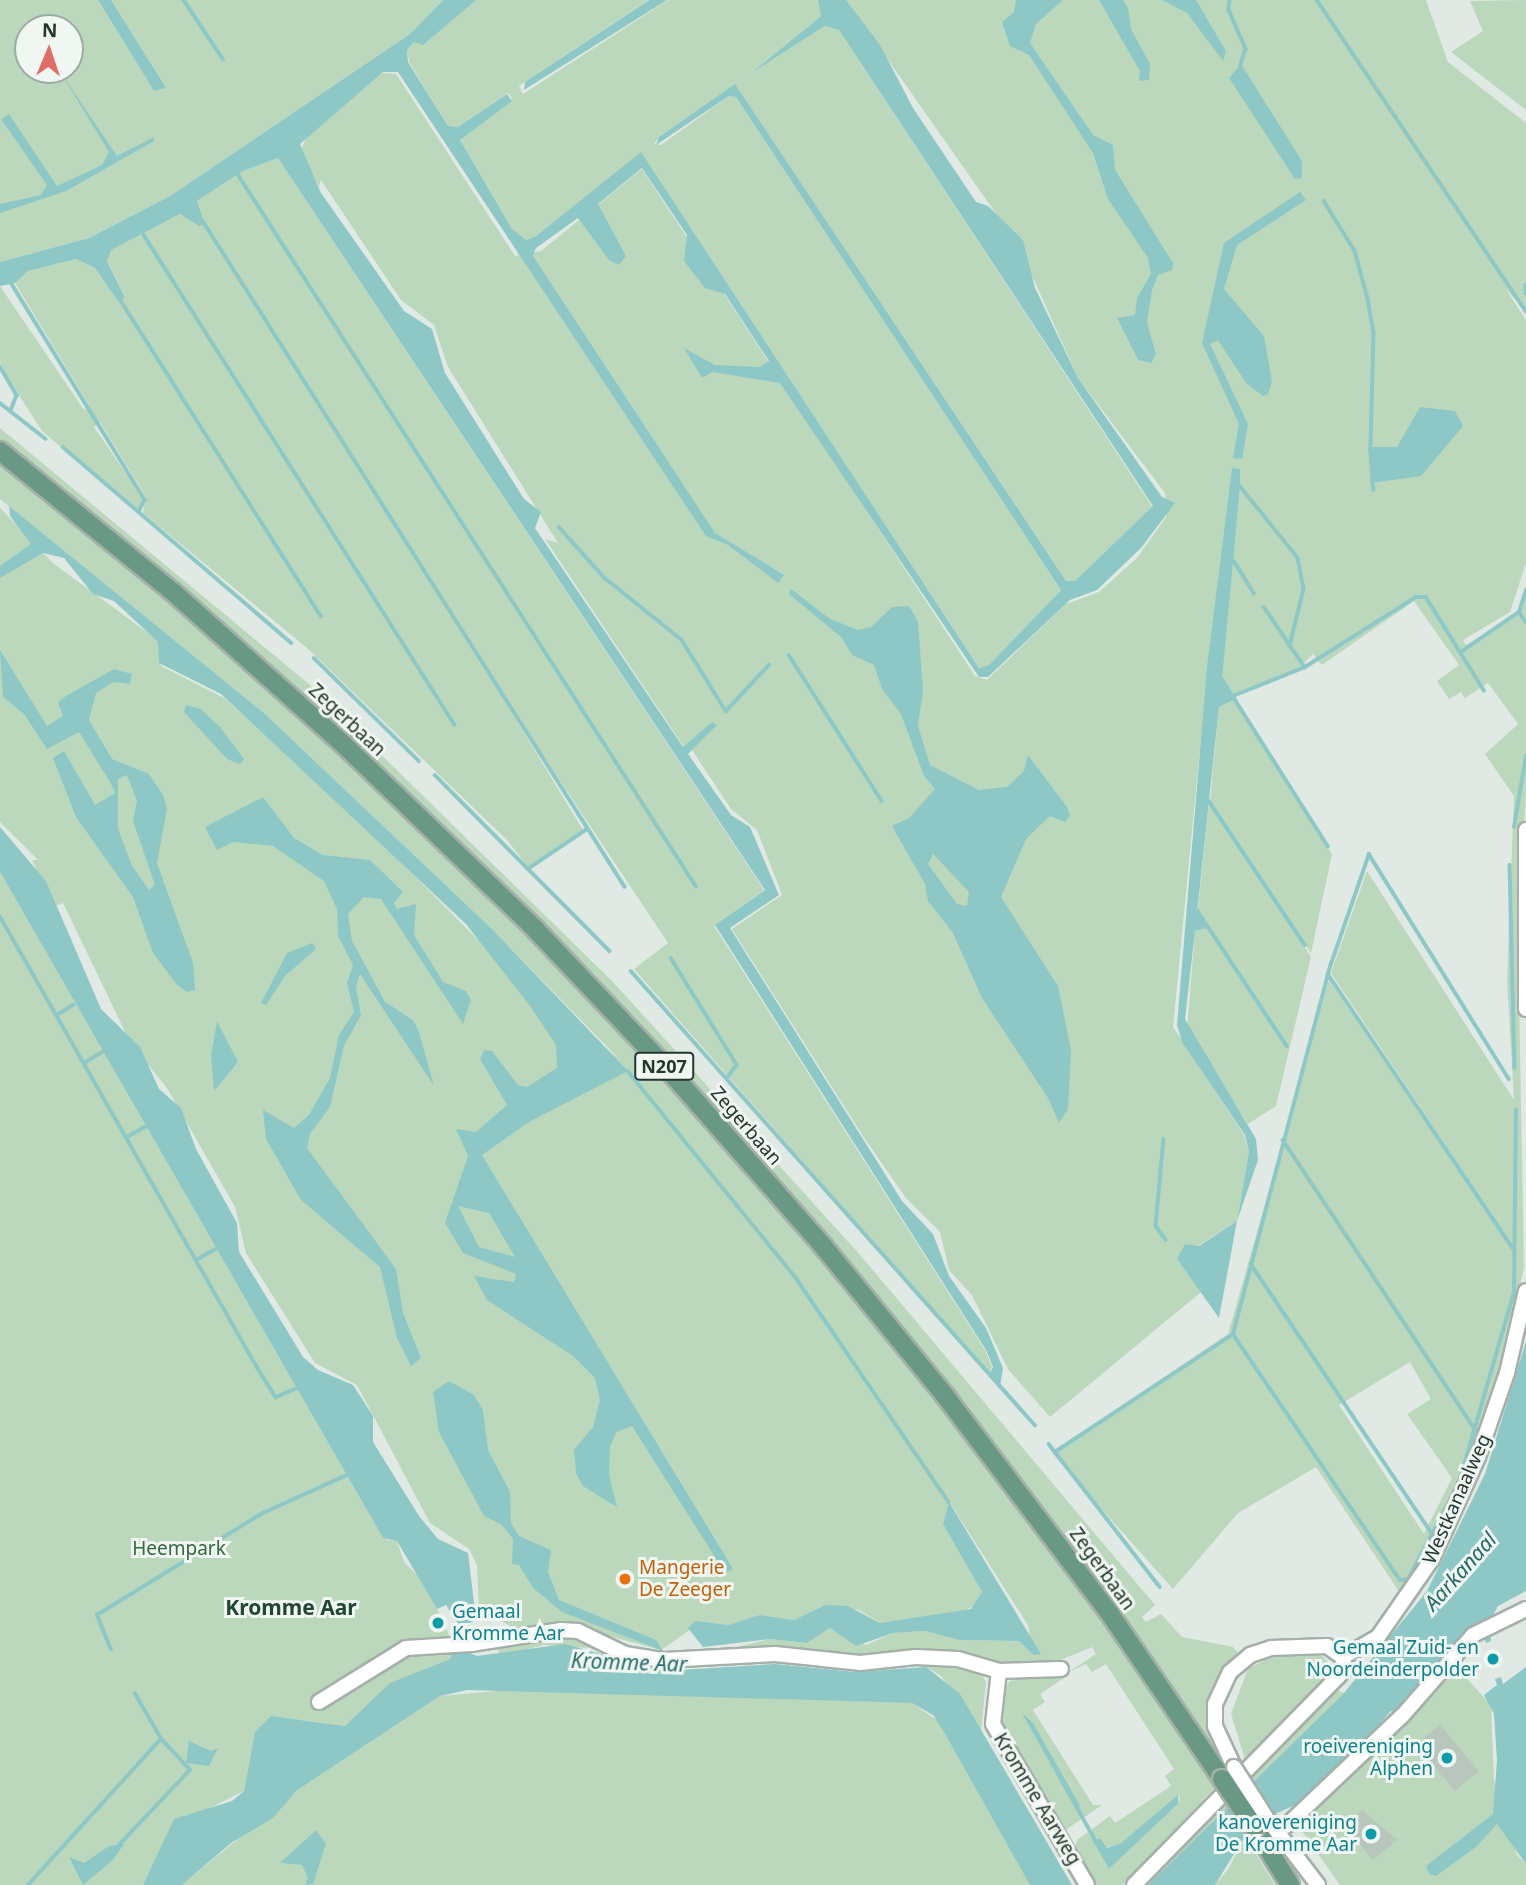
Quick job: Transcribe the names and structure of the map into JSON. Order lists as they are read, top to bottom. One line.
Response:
{"streets":{"main road":["Zegerbaan","N207"],"street":["Westkanaalweg","Kromme Aarweg"]},"crossings":[["Zegerbaan","Westkanaalweg"]],"districts":["Kromme Aar"],"water":["Aarkanaal","Kromme Aar"],"parks":["Heempark"],"places":["Mangerie De Zeeger","Gemaal Kromme Aar","Gemaal Zuid- en Noordeinderpolder","roeivereniging Alphen","kanovereniging De Kromme Aar"],"north":"top"}
